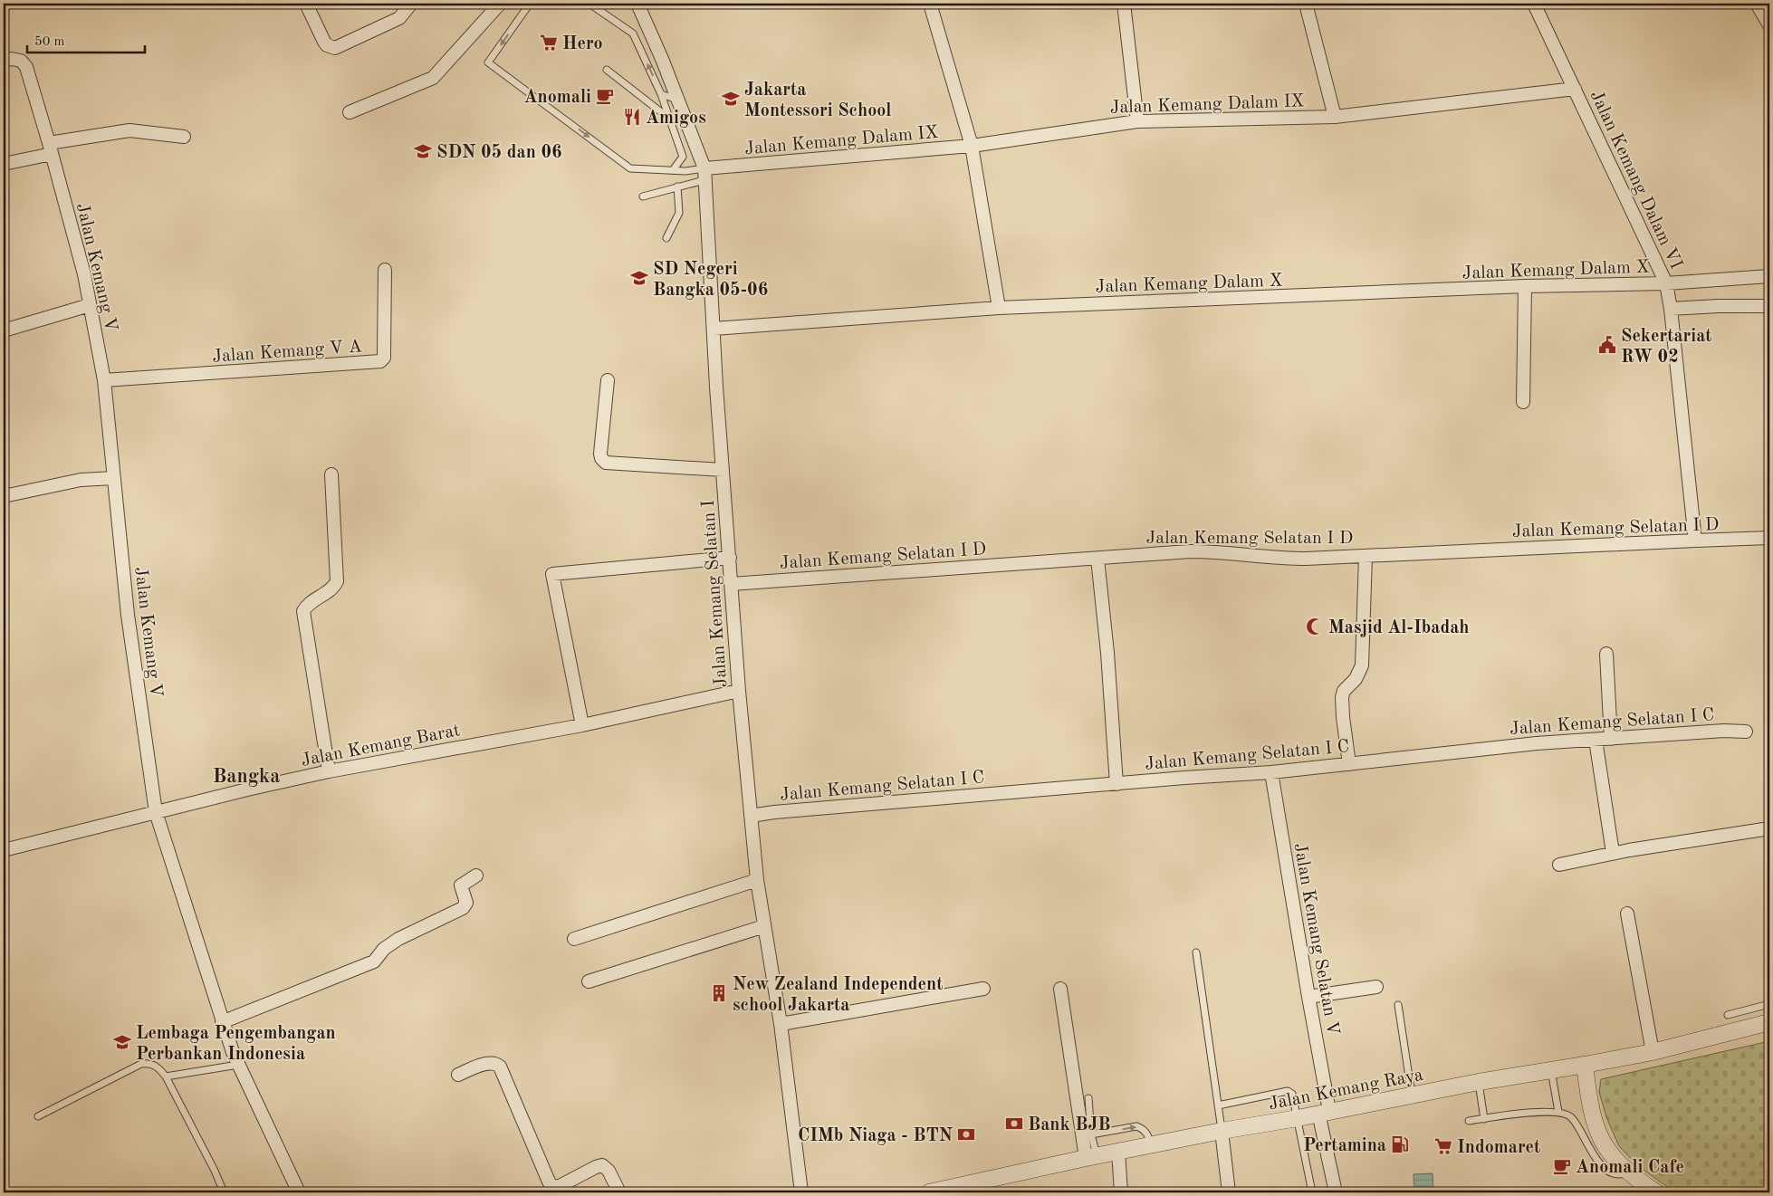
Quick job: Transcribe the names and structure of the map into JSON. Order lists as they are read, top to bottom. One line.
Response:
{"streets":{"street":["Jalan Kemang Dalam IX","Jalan Kemang Dalam VI","Jalan Kemang V","Jalan Kemang Dalam X","Jalan Kemang V A","Jalan Kemang Selatan I D","Jalan Kemang Selatan I","Jalan Kemang Selatan I C","Jalan Kemang Barat","Jalan Kemang Selatan V","Jalan Kemang Raya"]},"crossings":[["Jalan Kemang Dalam IX","Jalan Kemang Dalam VI"],["Jalan Kemang Dalam IX","Jalan Kemang Selatan I"],["Jalan Kemang Dalam VI","Jalan Kemang Dalam X"],["Jalan Kemang Dalam VI","Jalan Kemang Selatan I D"],["Jalan Kemang V","Jalan Kemang V A"],["Jalan Kemang V","Jalan Kemang Barat"],["Jalan Kemang Dalam X","Jalan Kemang Selatan I"],["Jalan Kemang Selatan I D","Jalan Kemang Selatan I"],["Jalan Kemang Selatan I","Jalan Kemang Selatan I C"],["Jalan Kemang Selatan I","Jalan Kemang Barat"],["Jalan Kemang Selatan I C","Jalan Kemang Selatan V"],["Jalan Kemang Selatan V","Jalan Kemang Raya"]],"districts":["Bangka"],"places":{"supermarket":["Hero","Indomaret"],"cafe":["Anomali","Anomali Cafe"],"school or university":["Jakarta Montessori School","SDN 05 dan 06","SD Negeri Bangka 05-06","Lembaga Pengembangan Perbankan Indonesia"],"restaurant":["Amigos"],"public building":["Sekertariat RW 02"],"mosque":["Masjid Al-Ibadah"],"building":["New Zealand Independent school Jakarta"],"bank":["Bank BJB","CIMb Niaga - BTN"],"fuel station":["Pertamina"]},"scale_bar":"50 m"}
